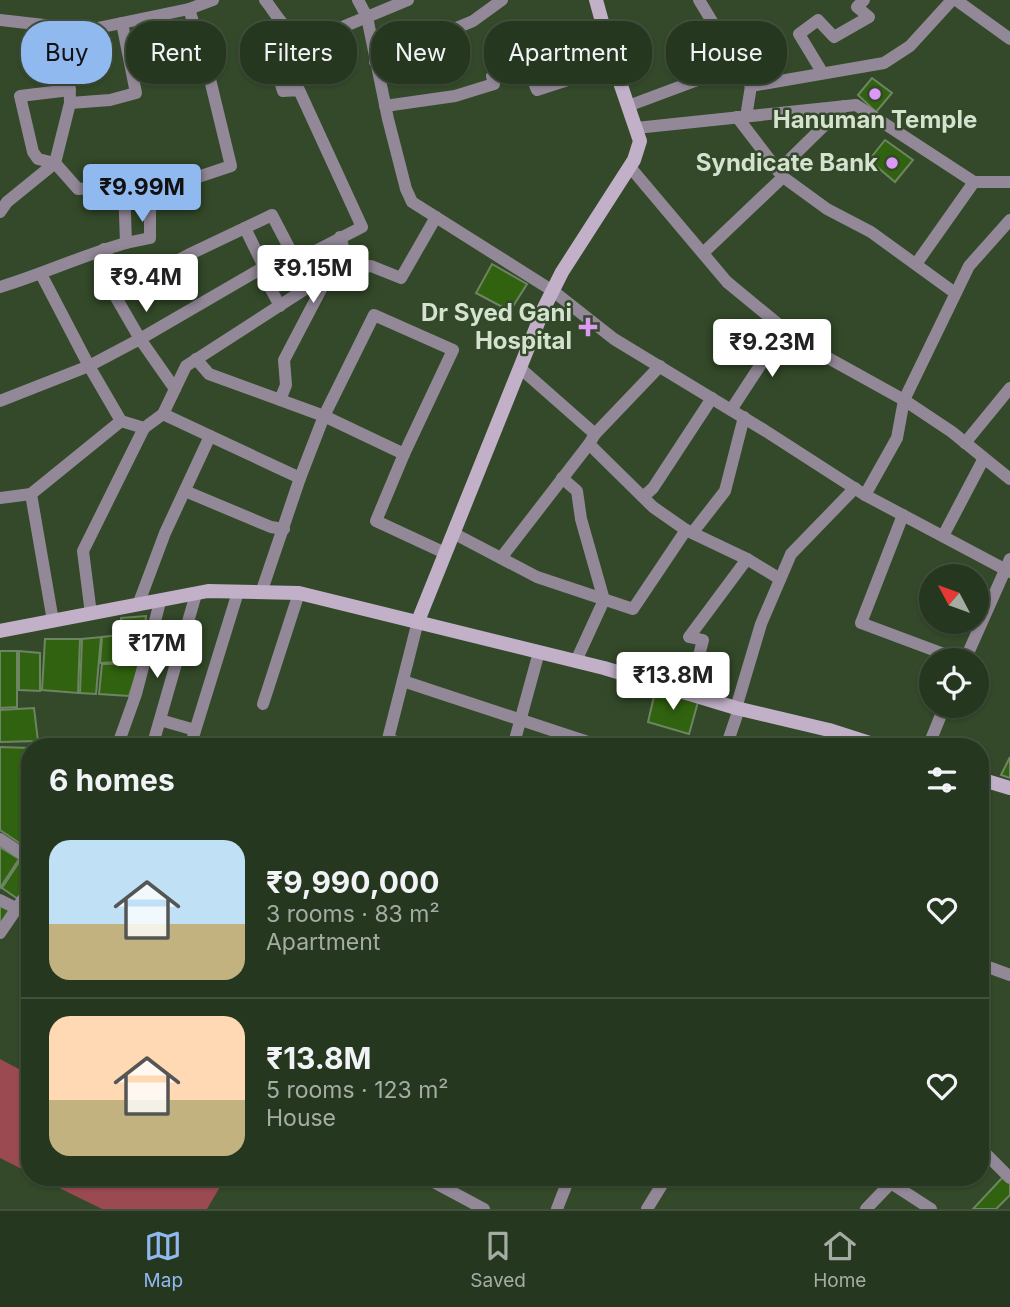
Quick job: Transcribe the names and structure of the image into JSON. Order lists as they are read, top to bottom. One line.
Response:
{"places":{"other":["Hanuman Temple","Syndicate Bank"],"health":["Dr Syed Gani Hospital"]},"north":"top left","page":{"chip":["Buy","Rent","Filters","New","Apartment","House"],"price":["₹9.99M","₹9.15M","₹9.4M","₹9.23M","₹17M","₹13.8M"],"heading":"6 homes","list":[{"name":"₹9,990,000","note":"3 rooms · 83 m² · Apartment"},{"name":"₹13.8M","note":"5 rooms · 123 m² · House"}],"tabs":["Map","Saved","Home"]}}
